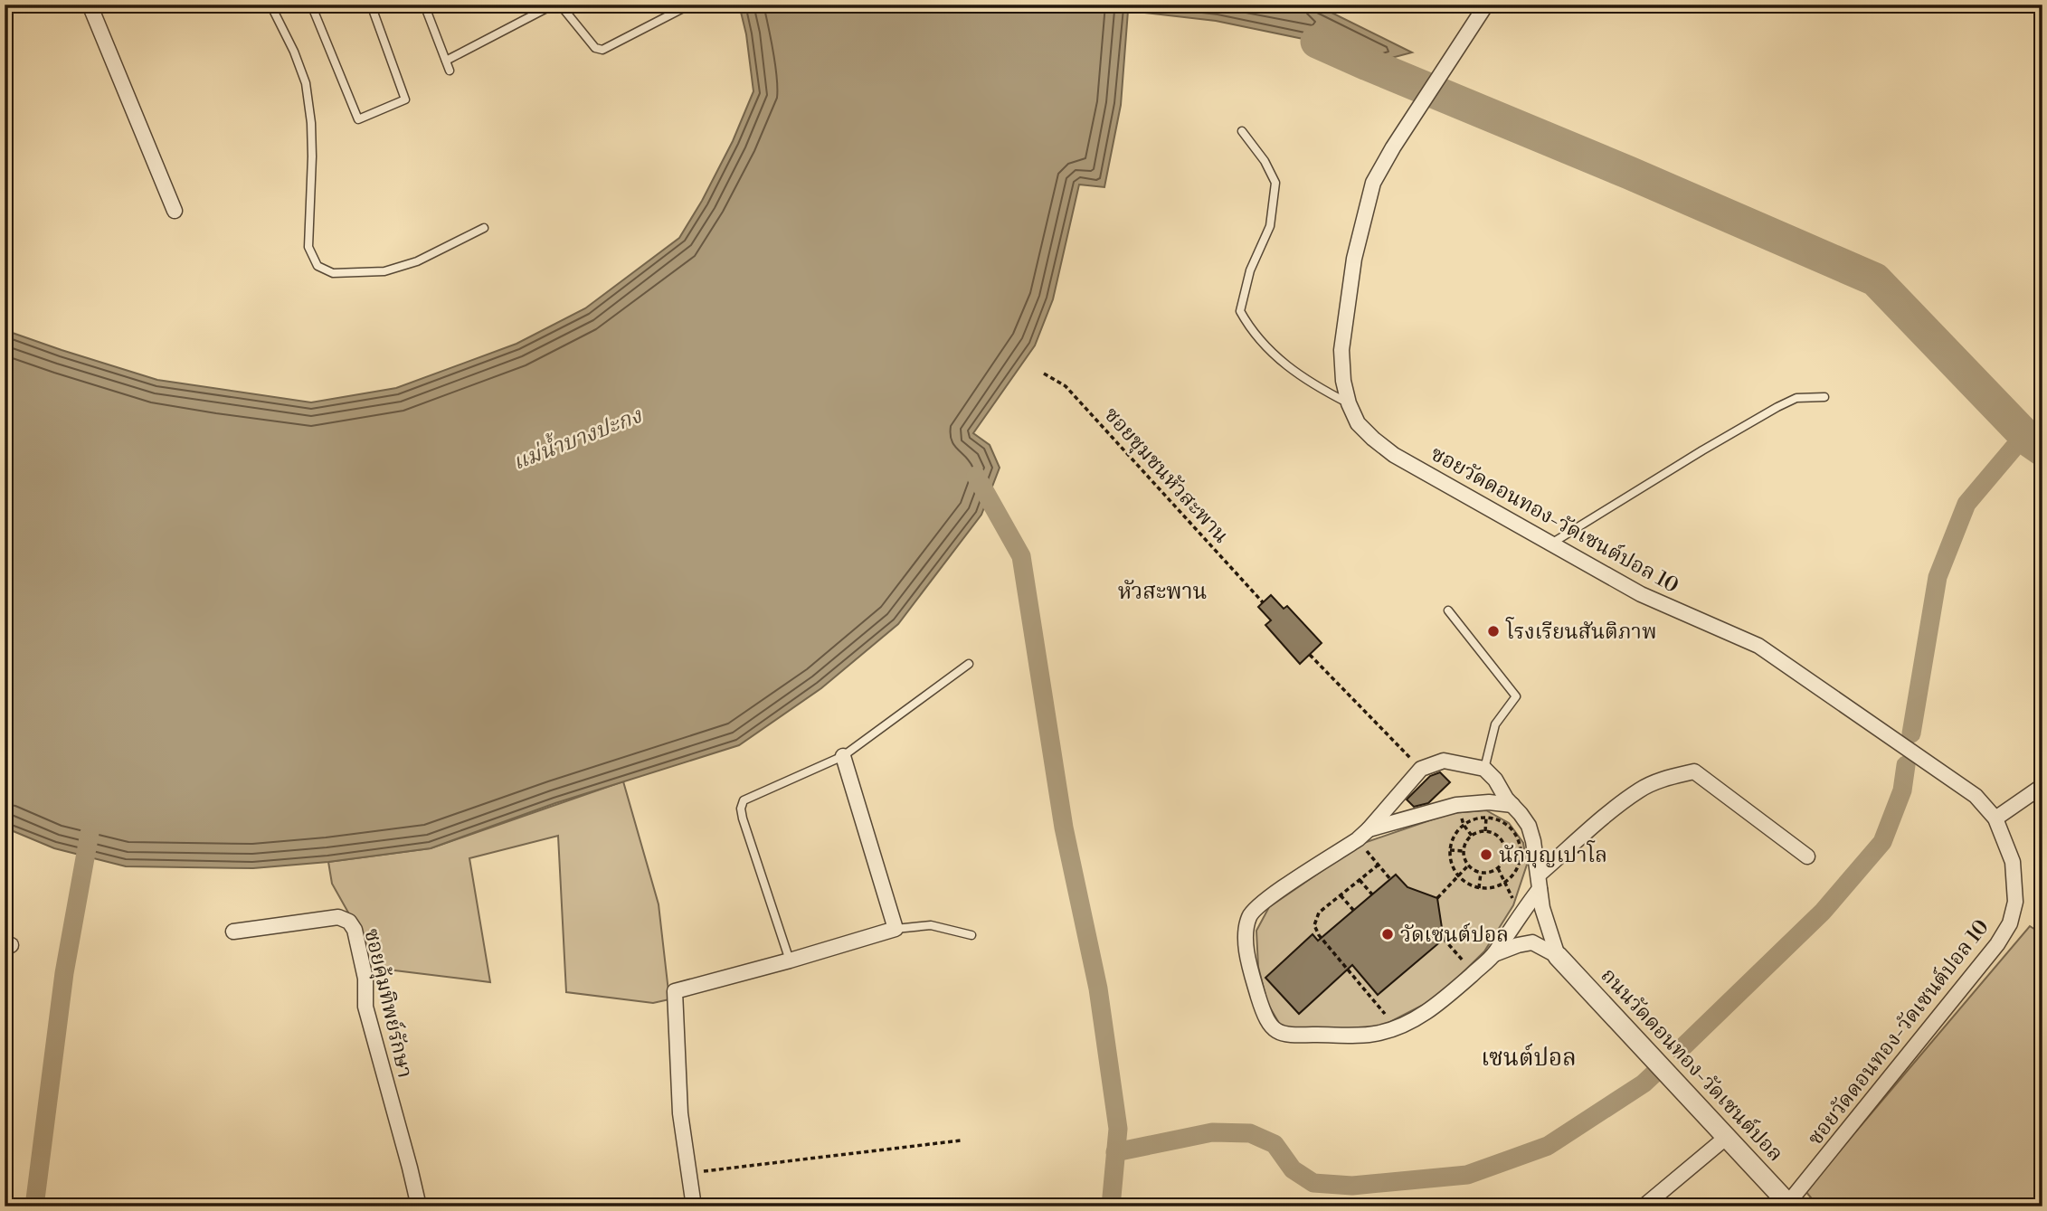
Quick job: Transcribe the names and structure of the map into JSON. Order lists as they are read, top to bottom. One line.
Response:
{"streets":{"street":["ซอยวัดดอนทอง-วัดเซนต์ปอล 10","ซอยคุ้มทิพย์รักษา","ถนนวัดดอนทอง-วัดเซนต์ปอล"],"path":["ซอยชุมชนหัวสะพาน"]},"crossings":[["ซอยวัดดอนทอง-วัดเซนต์ปอล 10","ถนนวัดดอนทอง-วัดเซนต์ปอล"]],"districts":["หัวสะพาน","เซนต์ปอล"],"water":["แม่น้ำบางปะกง"],"places":["โรงเรียนสันติภาพ","นักบุญเปาโล","วัดเซนต์ปอล"]}
